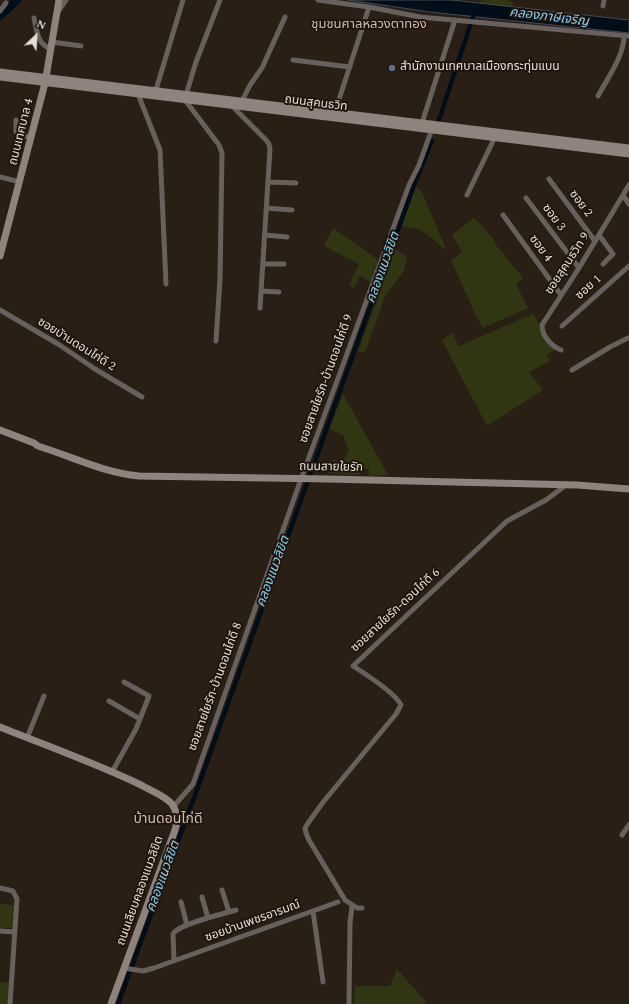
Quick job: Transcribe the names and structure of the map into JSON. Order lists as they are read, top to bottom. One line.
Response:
{"streets":{"street":["ถนนสุคนธวิท","ถนนเทศบาล 4","ซอย 2","ซอย 3","ซอย 4","ซอยสุคนธวิท 9","ซอย 1","ซอยบัานดอนไก่ดี 2","ซอยสายใยรัก-บ้านดอนไก่ดี 9","ถนนสายใยรัก","ซอยสายใยรัก-ดอนไก่ดี 6","ซอยสายใยรัก-บ้านดอนไก่ดี 8","ถนนเลียบคลองแนวลิขิต","ซอยบ้านเพชรอารมณ์"]},"crossings":[["ถนนสุคนธวิท","ถนนเทศบาล 4"],["ถนนสุคนธวิท","ซอยสายใยรัก-บ้านดอนไก่ดี 9"],["ซอย 2","ซอยสุคนธวิท 9"],["ซอย 3","ซอยสุคนธวิท 9"],["ซอย 4","ซอยสุคนธวิท 9"],["ซอยสายใยรัก-บ้านดอนไก่ดี 9","ถนนสายใยรัก"],["ซอยสายใยรัก-บ้านดอนไก่ดี 9","ซอยสายใยรัก-บ้านดอนไก่ดี 8"],["ถนนสายใยรัก","ซอยสายใยรัก-ดอนไก่ดี 6"],["ถนนสายใยรัก","ซอยสายใยรัก-บ้านดอนไก่ดี 8"],["ซอยสายใยรัก-บ้านดอนไก่ดี 8","ถนนเลียบคลองแนวลิขิต"],["ถนนเลียบคลองแนวลิขิต","ซอยบ้านเพชรอารมณ์"]],"districts":["ชุมชนศาลหลวงตาทอง","บ้านดอนไก่ดี"],"water":["คลองภาษีเจริญ","คลองแนวลิขิต"],"places":["สำนักงานเทศบาลเมืองกระทุ่มแบน"],"north":"top right"}
